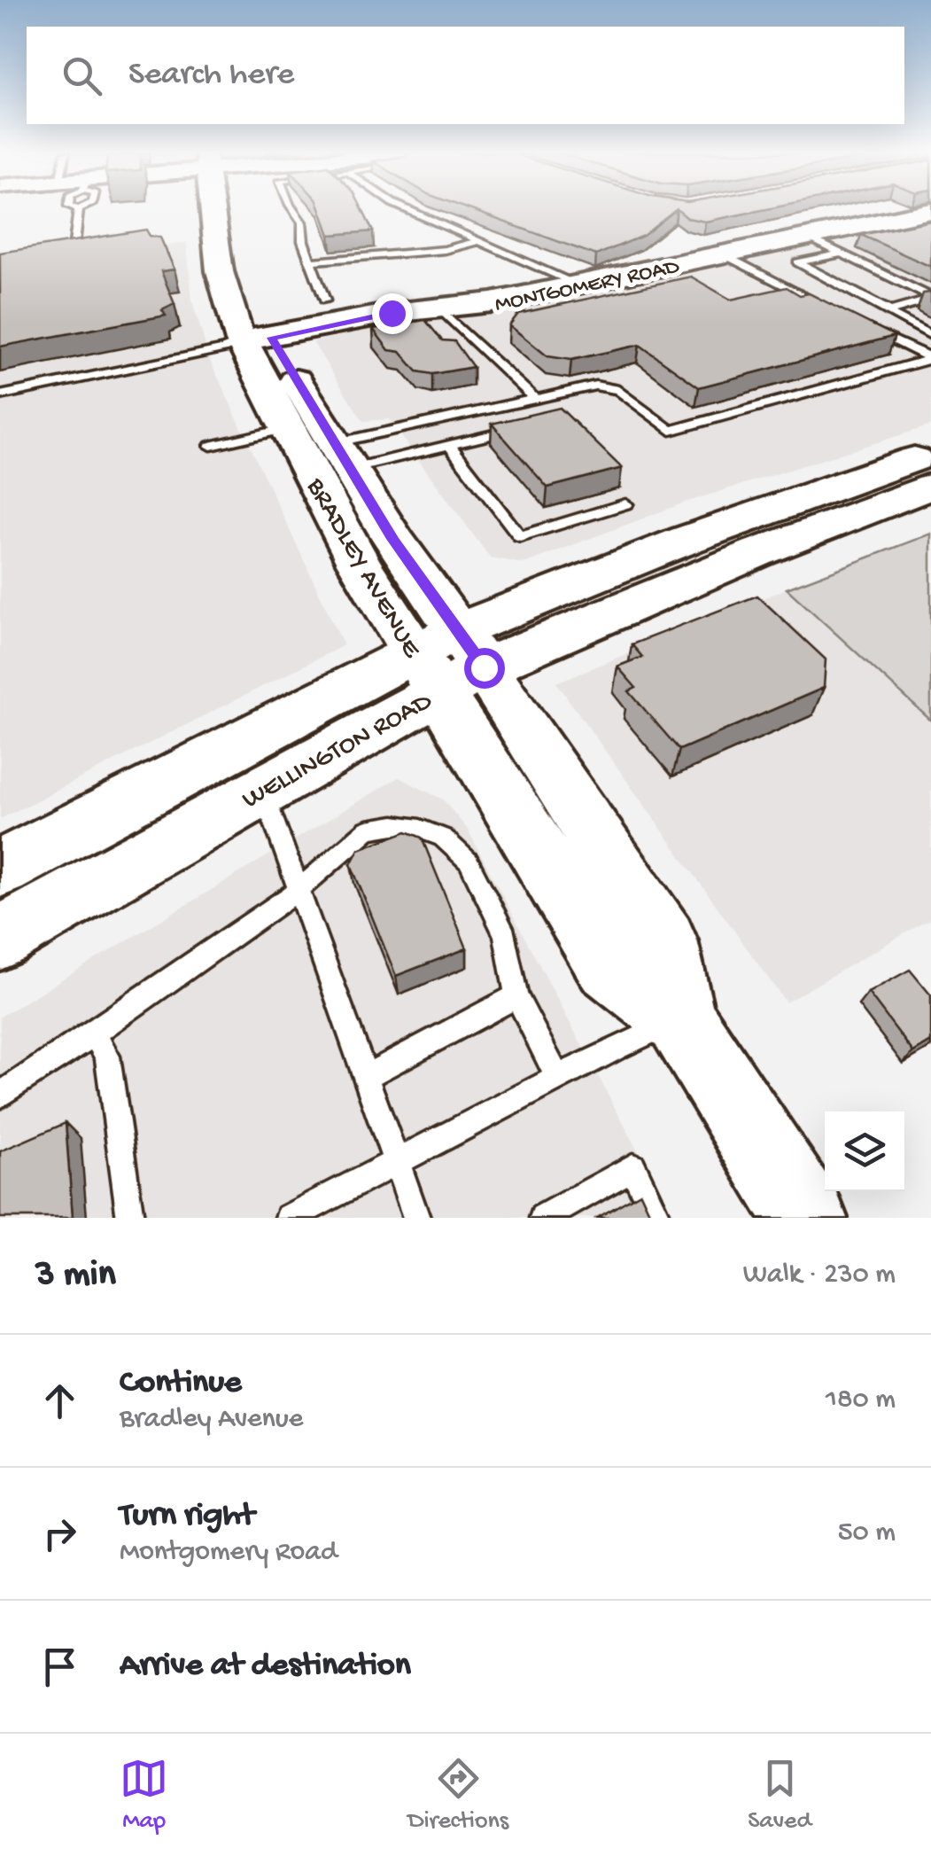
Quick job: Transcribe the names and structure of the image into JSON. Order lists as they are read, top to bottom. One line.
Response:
{"streets":{"main road":["MONTGOMERY ROAD","BRADLEY AVENUE","WELLINGTON ROAD"]},"crossings":[["MONTGOMERY ROAD","BRADLEY AVENUE"],["BRADLEY AVENUE","WELLINGTON ROAD"]],"page":{"search":"Search here","heading":["3 min","Walk · 230 m"],"list":[["Continue","Bradley Avenue","180 m"],["Turn right","Montgomery Road","50 m"],"Arrive at destination"],"nav":["Map","Directions","Saved"]}}
